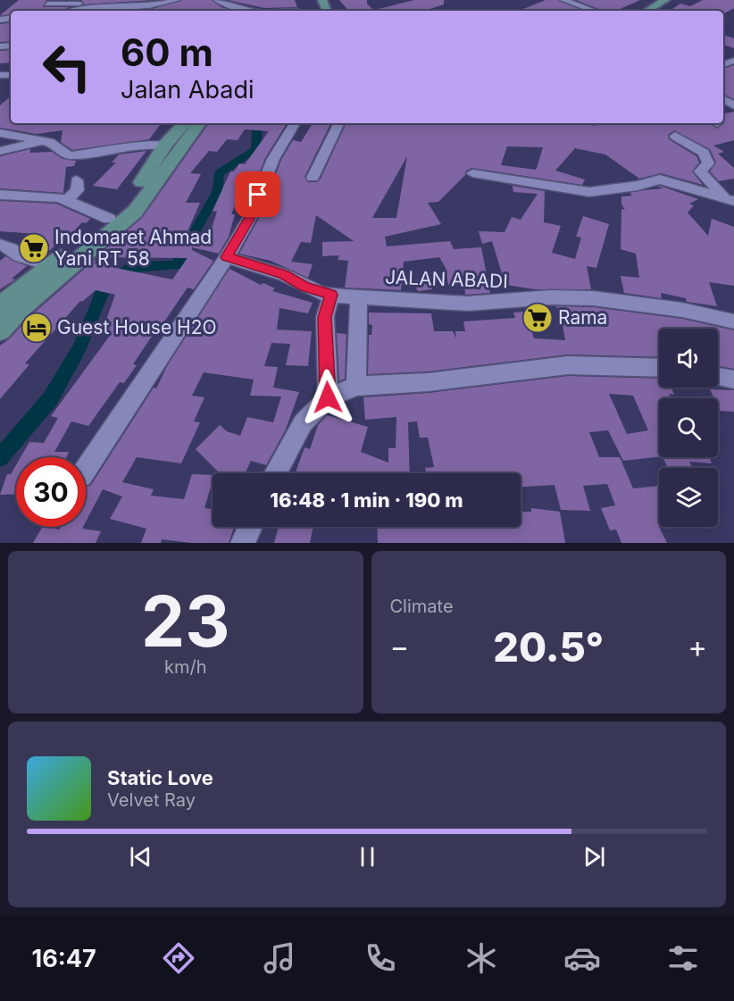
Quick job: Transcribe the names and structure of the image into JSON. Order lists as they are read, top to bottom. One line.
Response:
{"streets":{"street":["JALAN ABADI"]},"places":{"supermarket":["Indomaret Ahmad Yani RT 58","Rama"],"hotel":["Guest House H2O"]},"page":{"turn":["60 m","Jalan Abadi"],"limit":"30","trip":"16:48 · 1 min · 190 m","tile":[["23","km/h"],"Climate"],"heat":["−","20.5°","+"],"song":["Static Love","Velvet Ray"],"tabs":"16:47"}}
